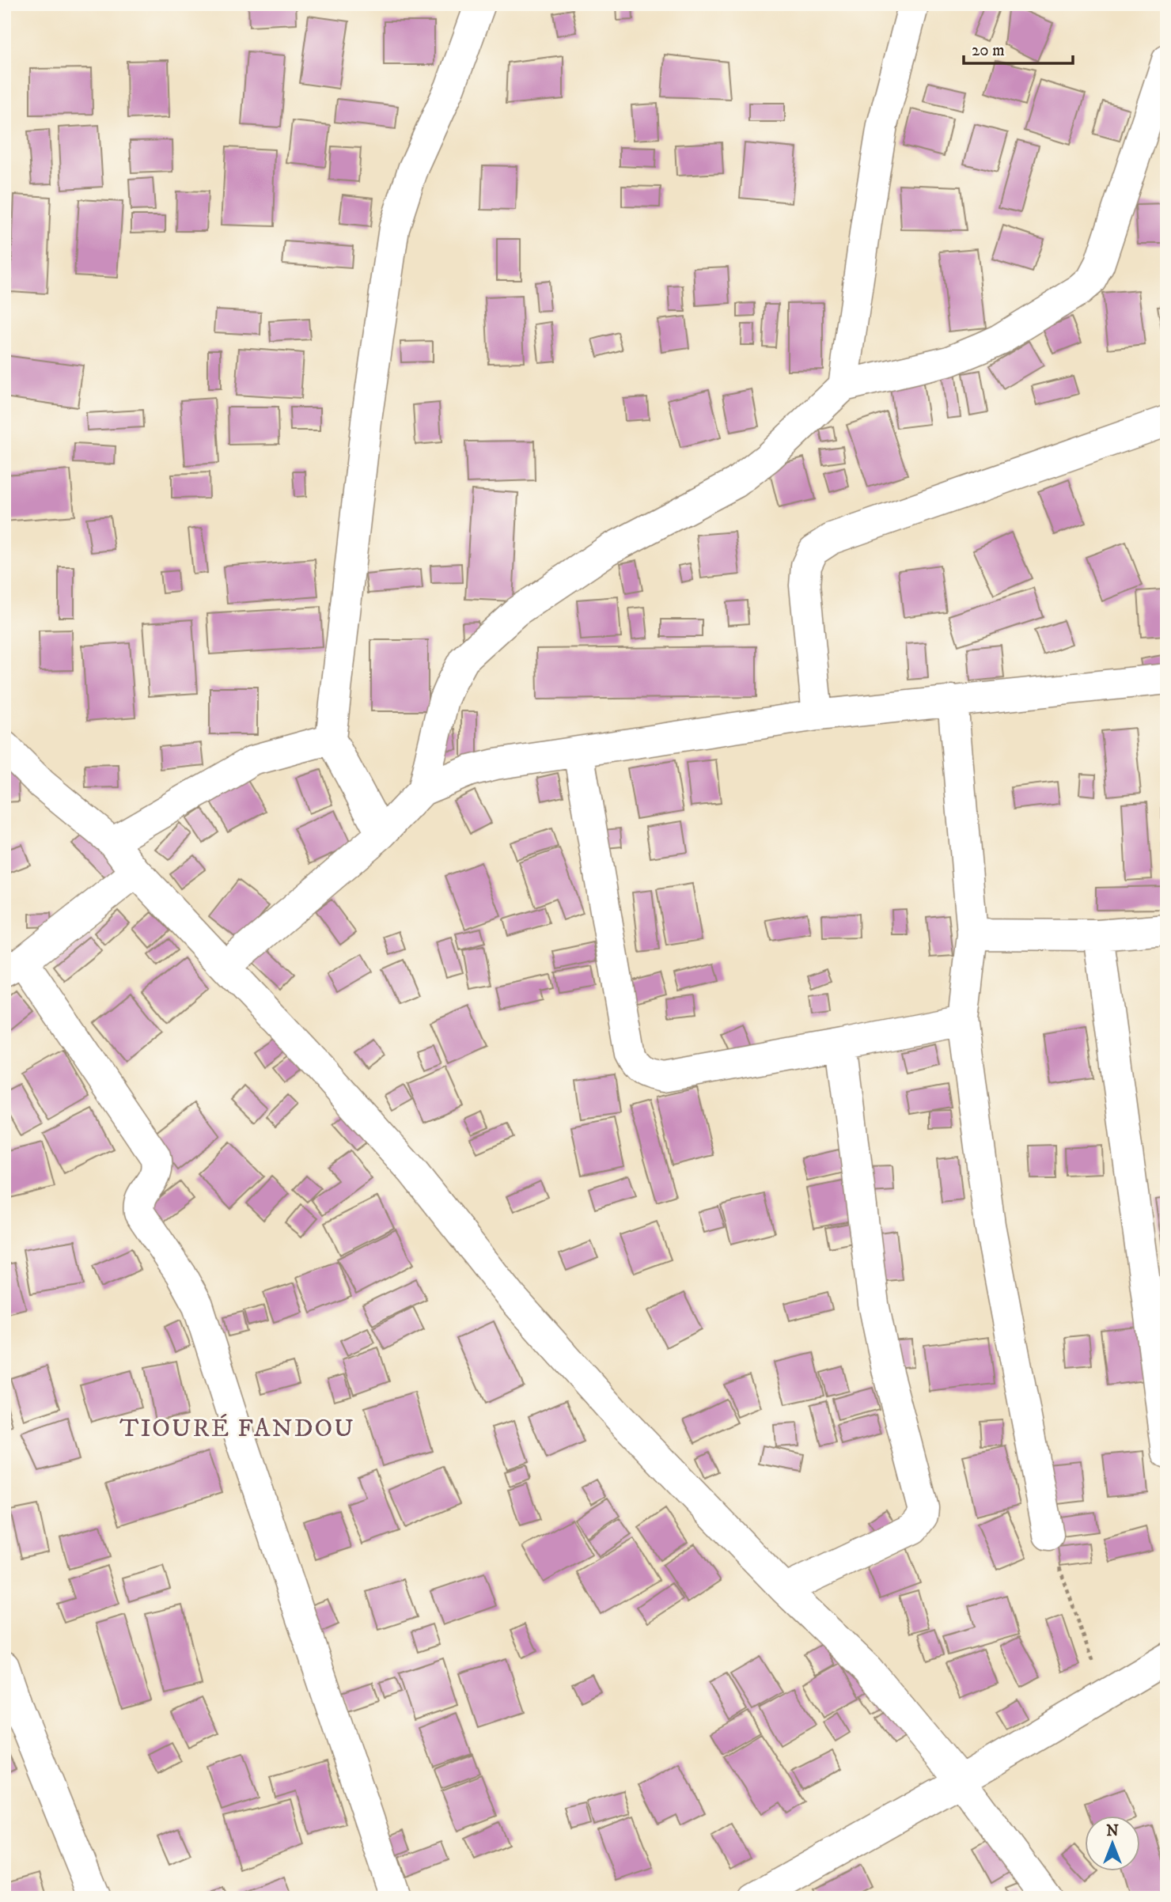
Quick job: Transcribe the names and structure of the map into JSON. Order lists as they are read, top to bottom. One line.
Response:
{"districts":["TIOURÉ FANDOU"],"scale_bar":"20 m","north":"top"}
